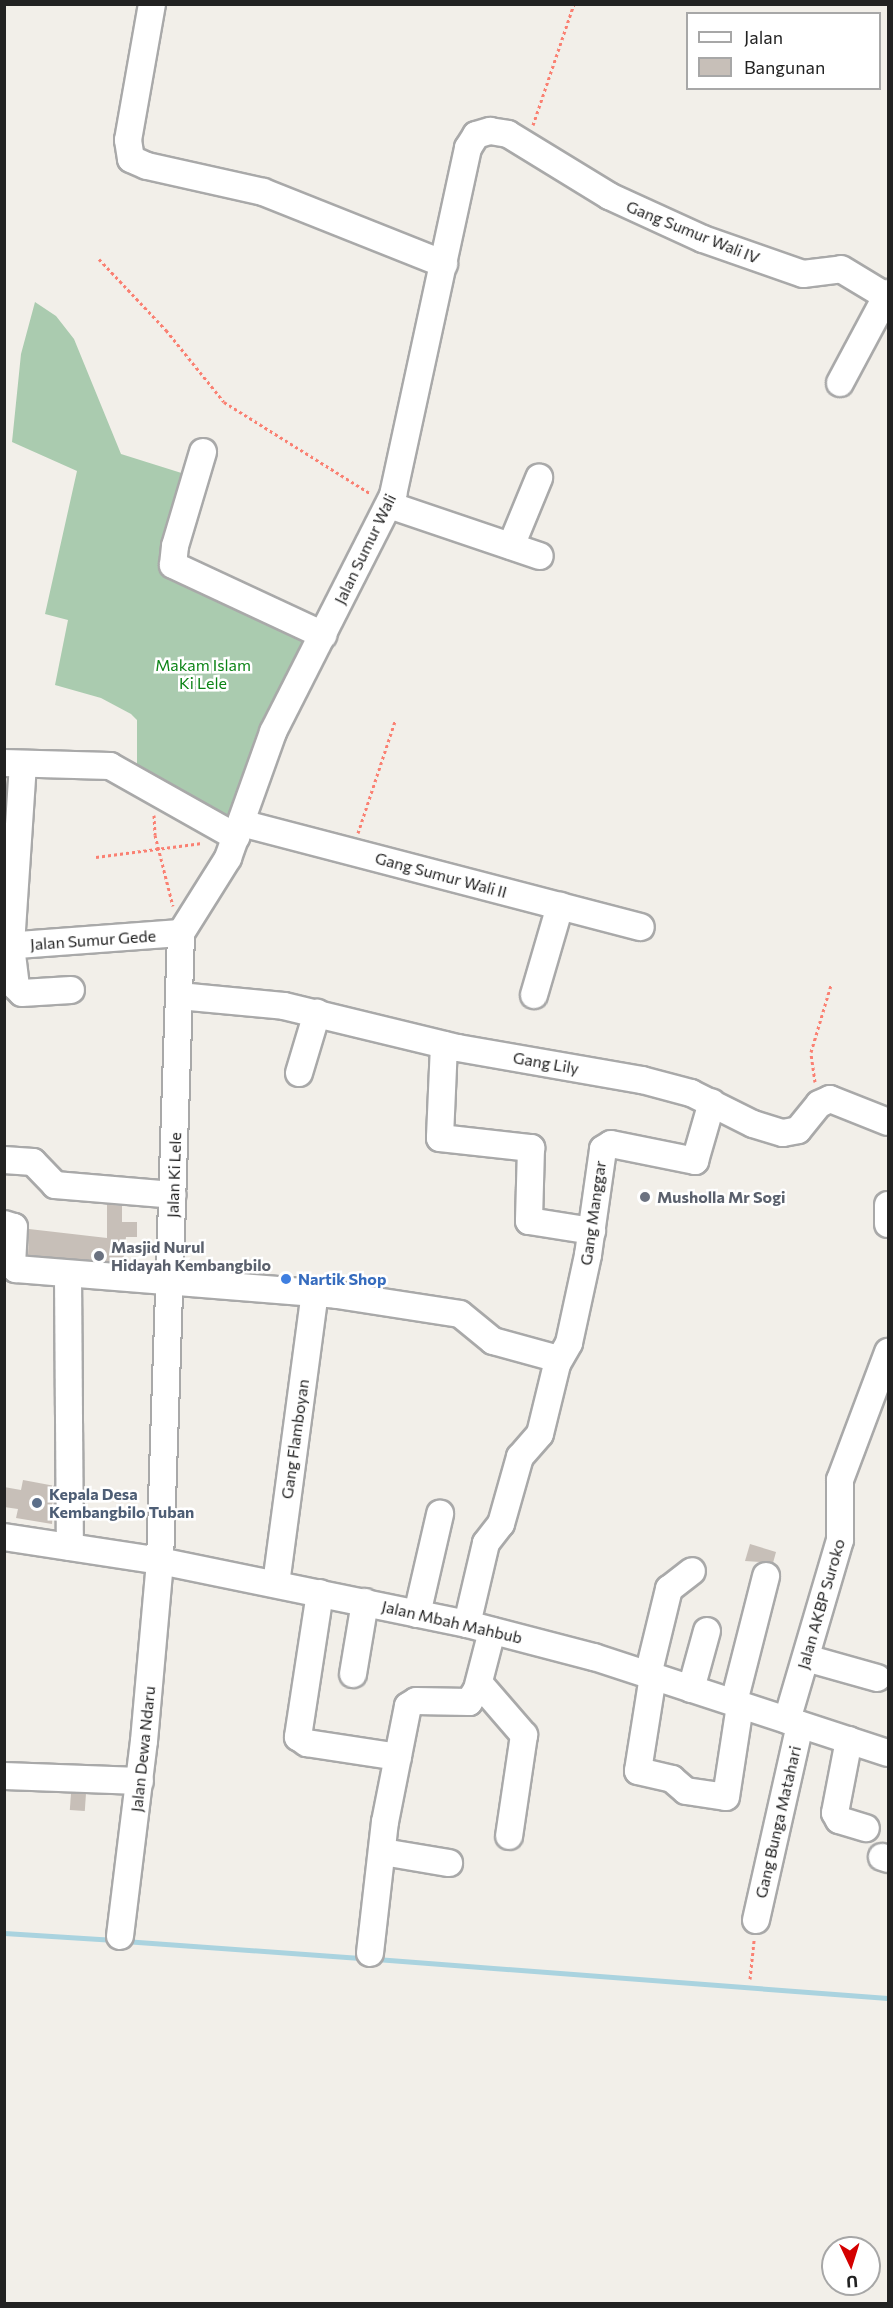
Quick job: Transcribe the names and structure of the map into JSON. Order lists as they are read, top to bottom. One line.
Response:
{"streets":{"street":["Gang Sumur Wali IV","Jalan Sumur Wali","Gang Sumur Wali II","Jalan Sumur Gede","Gang Lily","Jalan Ki Lele","Gang Manggar","Gang Flamboyan","Jalan AKBP Suroko","Jalan Mbah Mahbub","Jalan Dewa Ndaru","Gang Bunga Matahari"]},"crossings":[["Gang Sumur Wali IV","Jalan Sumur Wali"],["Jalan Sumur Wali","Gang Sumur Wali II"],["Jalan Sumur Wali","Jalan Sumur Gede"],["Jalan Sumur Wali","Jalan Ki Lele"],["Jalan Sumur Gede","Jalan Ki Lele"],["Gang Lily","Jalan Ki Lele"],["Gang Lily","Gang Manggar"],["Jalan Ki Lele","Jalan Mbah Mahbub"],["Jalan Ki Lele","Jalan Dewa Ndaru"],["Gang Manggar","Jalan Mbah Mahbub"],["Gang Flamboyan","Jalan Mbah Mahbub"],["Jalan AKBP Suroko","Jalan Mbah Mahbub"],["Jalan AKBP Suroko","Gang Bunga Matahari"],["Jalan Mbah Mahbub","Jalan Dewa Ndaru"],["Jalan Mbah Mahbub","Gang Bunga Matahari"]],"parks":["Makam Islam Ki Lele"],"places":["Musholla Mr Sogi","Masjid Nurul Hidayah Kembangbilo","Nartik Shop","Kepala Desa Kembangbilo Tuban"],"legend":["Jalan","Bangunan"],"north":"bottom"}
